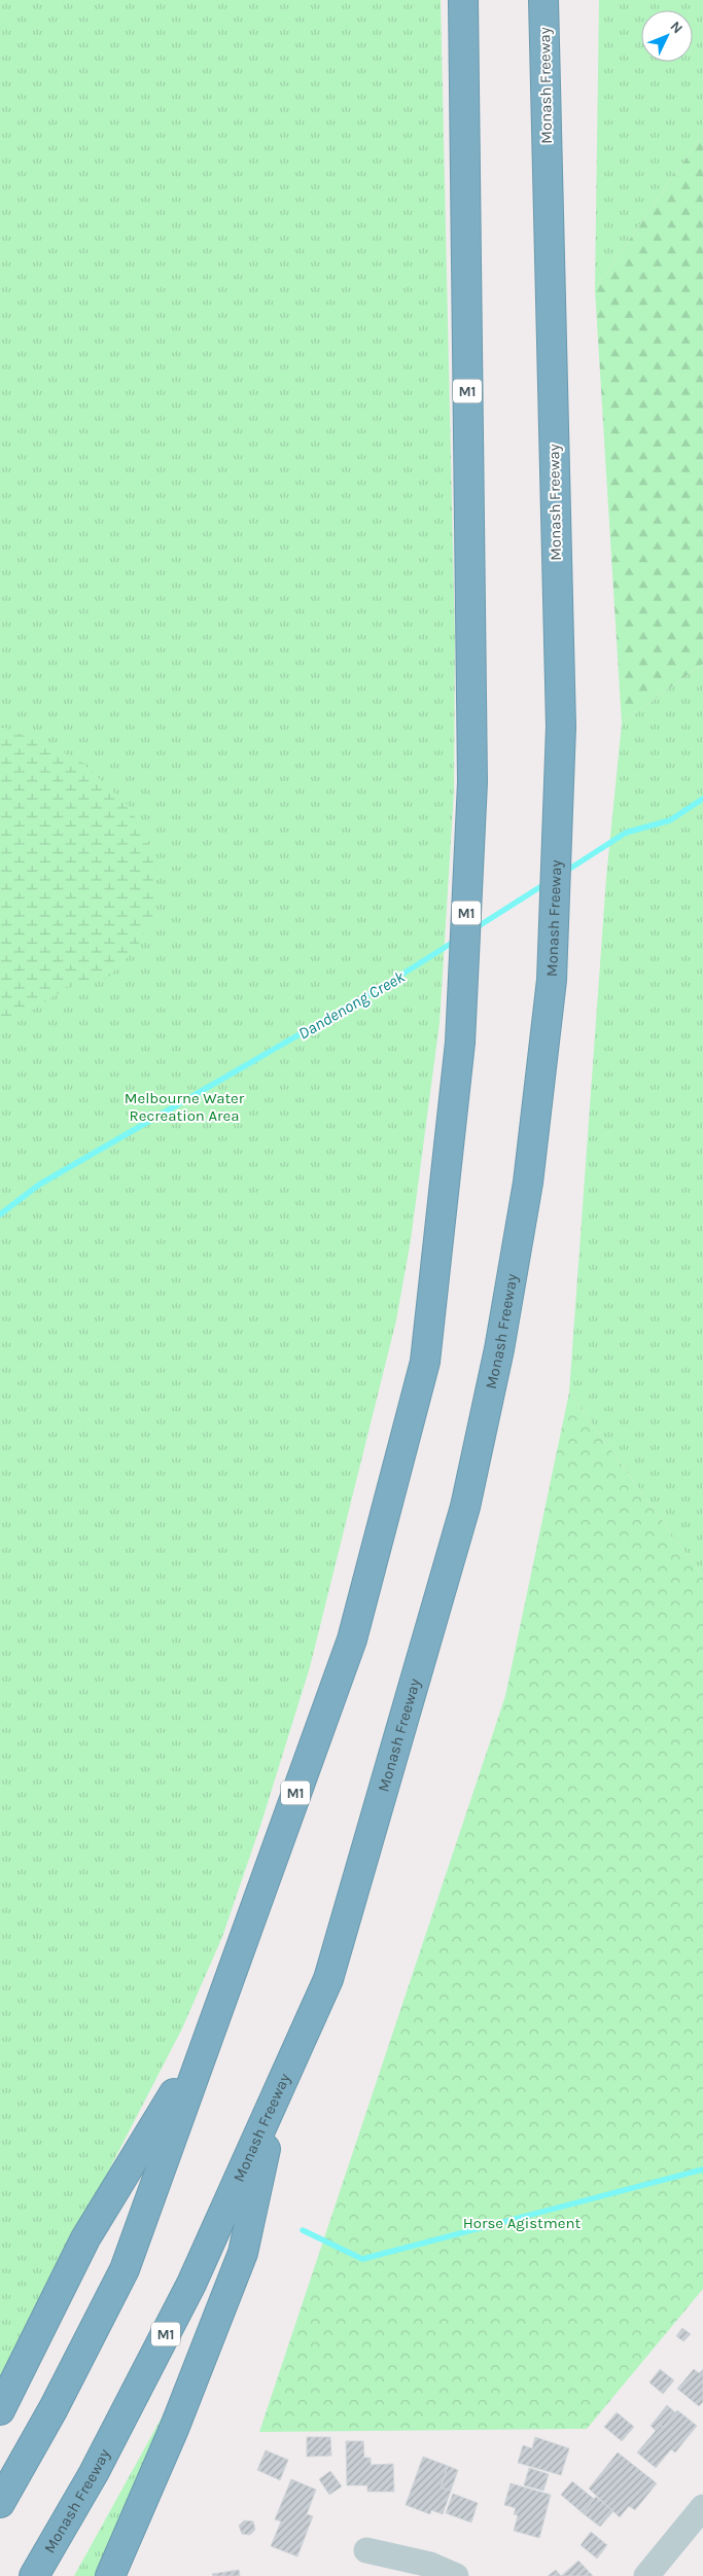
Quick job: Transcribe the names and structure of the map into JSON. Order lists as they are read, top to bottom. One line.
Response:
{"streets":{"highway":["Monash Freeway","M1"]},"water":["Dandenong Creek"],"parks":["Melbourne Water Recreation Area","Horse Agistment"],"north":"top right"}
